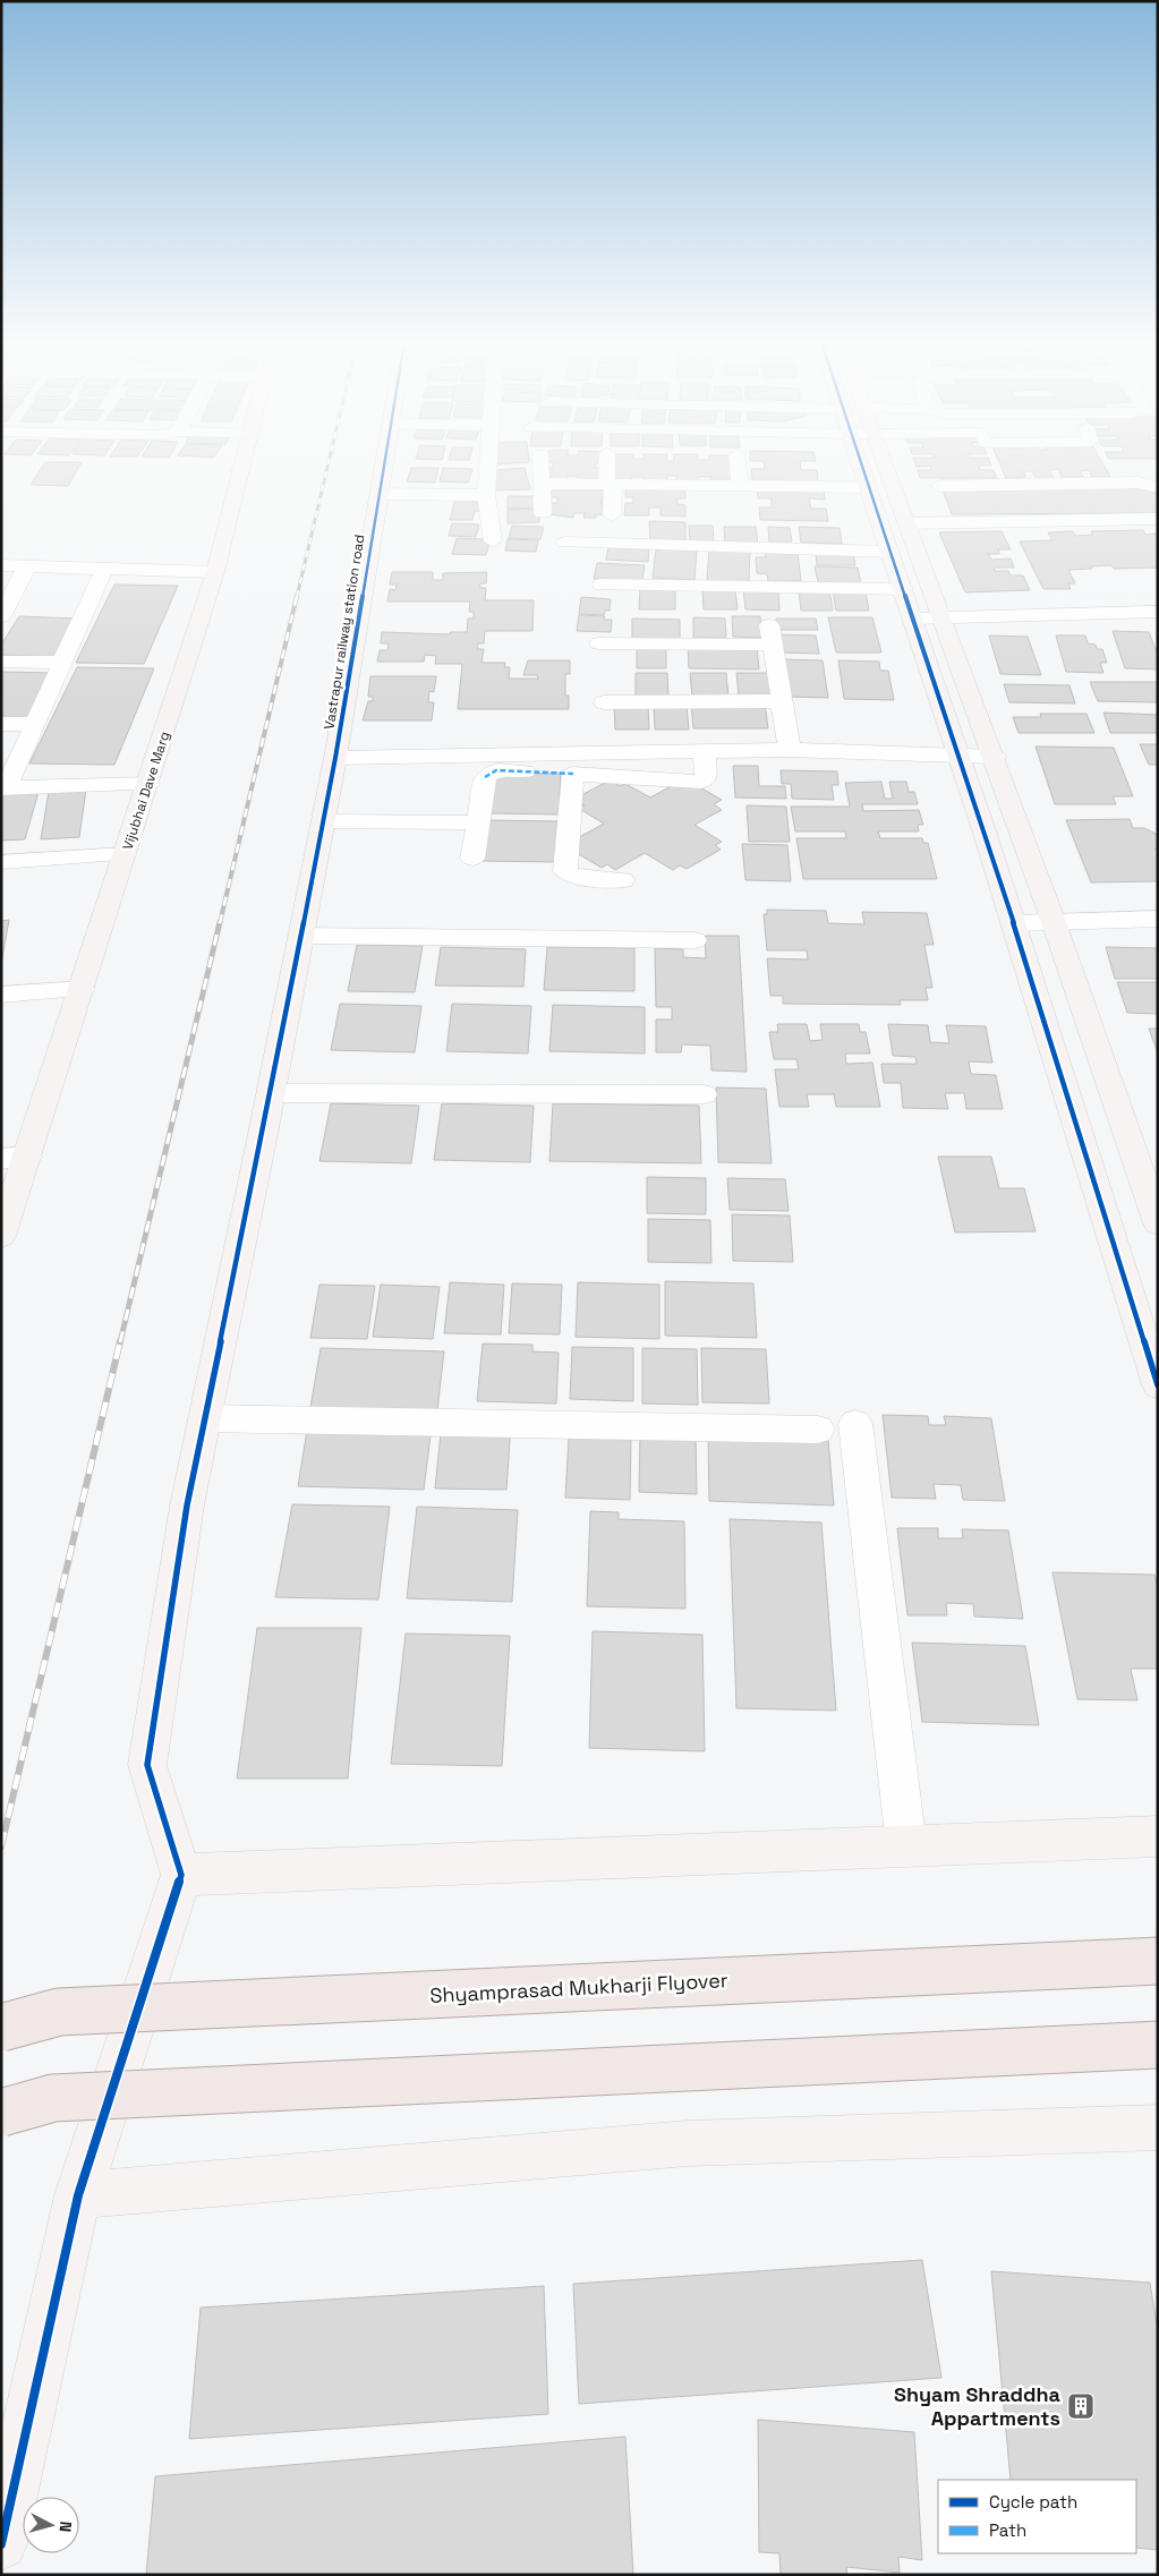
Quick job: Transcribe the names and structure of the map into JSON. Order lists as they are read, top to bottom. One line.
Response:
{"streets":{"main road":["Shyamprasad Mukharji Flyover"],"street":["Vastrapur railway station road","Vijubhai Dave Marg"]},"places":{"building":["Shyam Shraddha Appartments"]},"legend":["Cycle path","Path"],"north":"right"}
